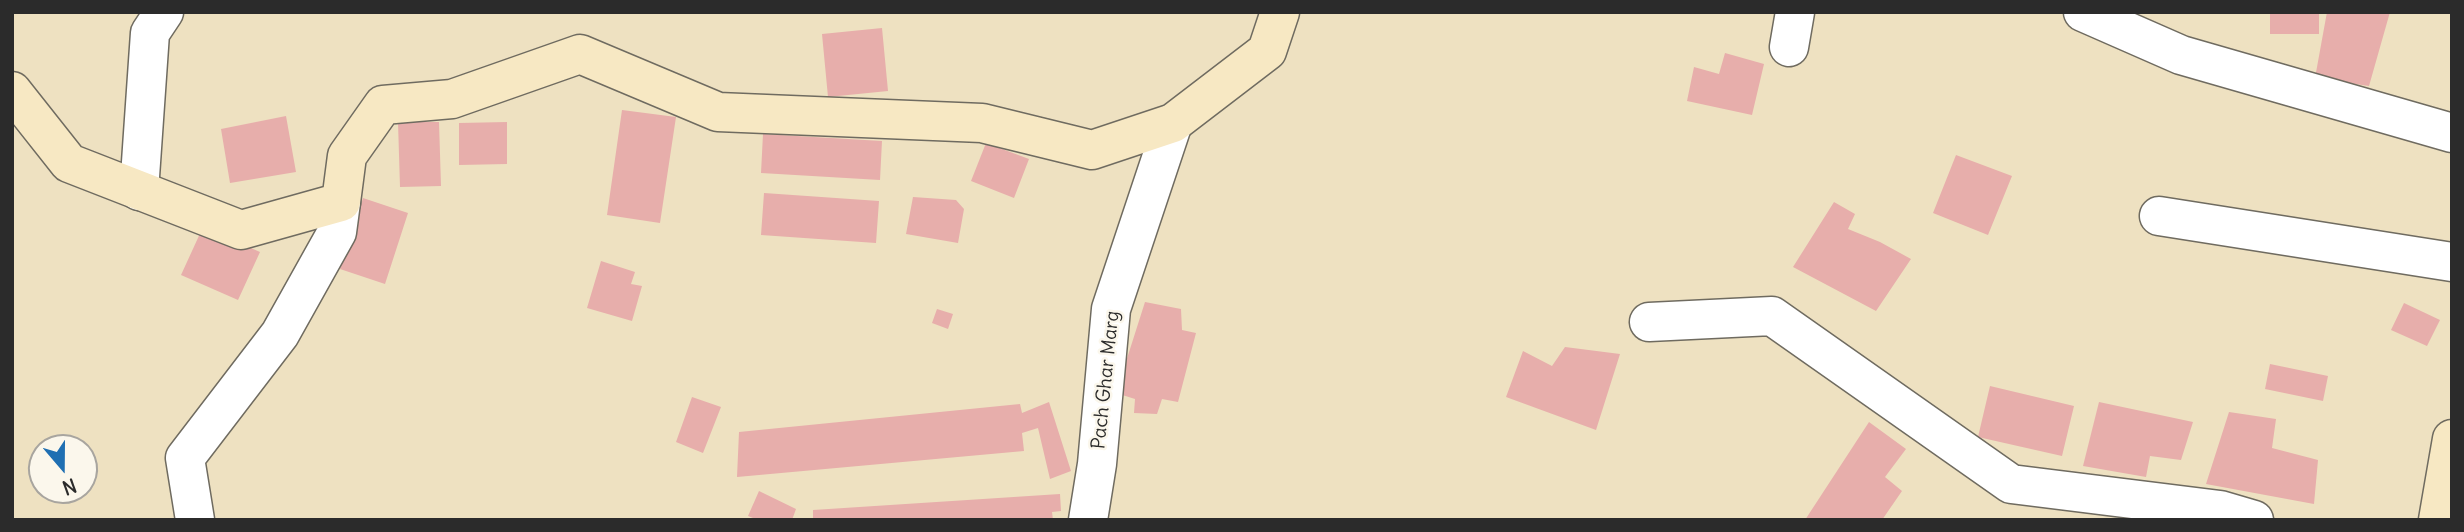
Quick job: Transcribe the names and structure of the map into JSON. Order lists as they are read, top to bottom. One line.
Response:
{"streets":{"street":["Pach Ghar Marg"]},"north":"bottom"}
